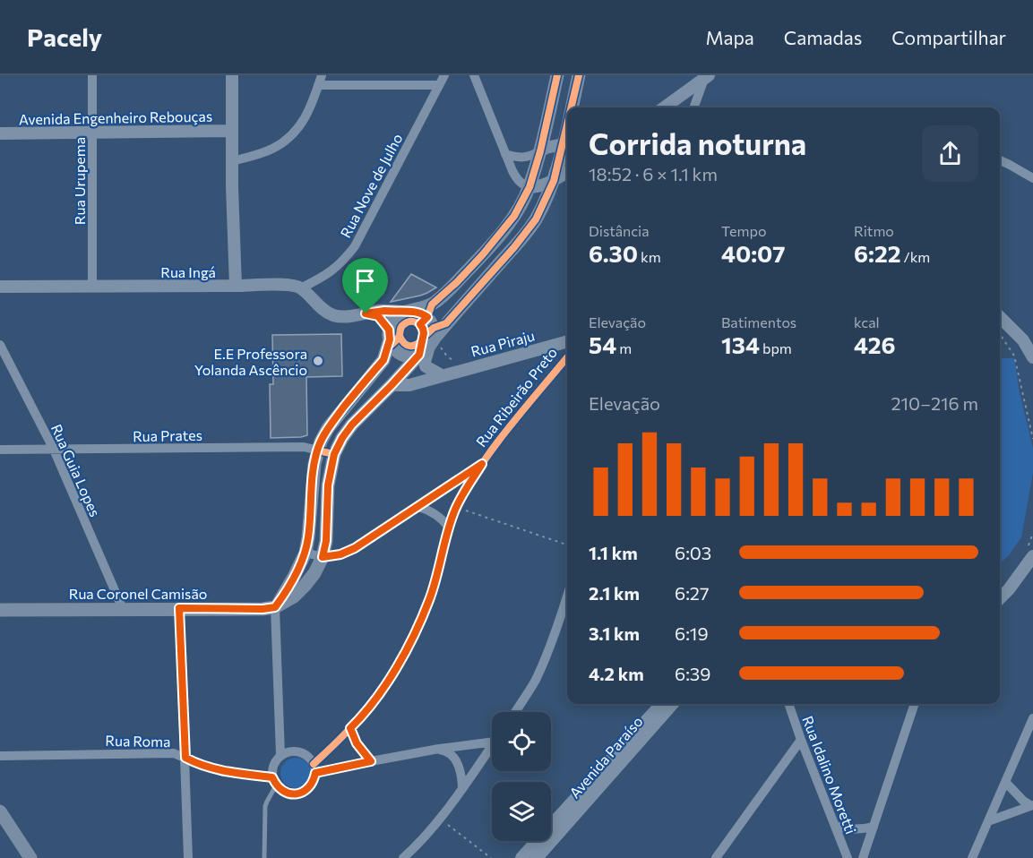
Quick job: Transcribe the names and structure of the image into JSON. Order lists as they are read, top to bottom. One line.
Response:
{"streets":{"main road":["Rua Coronel Camisão"],"street":["Avenida Engenheiro Rebouças","Rua Urupema","Rua Nove de Julho","Rua Ingá","Rua Piraju","Rua Ribeirão Preto","Rua Prates","Rua Guia Lopes","Rua Roma","Avenida Paraíso","Rua Idalino Moretti"]},"crossings":[["Avenida Engenheiro Rebouças","Rua Urupema"],["Rua Urupema","Rua Ingá"],["Rua Nove de Julho","Rua Ingá"],["Rua Ribeirão Preto","Rua Roma"],["Rua Prates","Rua Guia Lopes"],["Rua Guia Lopes","Rua Coronel Camisão"]],"places":["E.E Professora Yolanda Ascêncio"],"page":{"header":"Pacely","nav":["Mapa","Camadas","Compartilhar"],"heading":["Corrida noturna","18:52 · 6 × 1.1 km"],"stats":[["Distância","6.30 km"],["Tempo","40:07"],["Ritmo","6:22 /km"],["Elevação","54 m"],["Batimentos","134 bpm"],["kcal","426"]],"chart":["Elevação","210–216 m"],"list":[{"name":"1.1 km","note":"6:03"},{"name":"2.1 km","note":"6:27"},{"name":"3.1 km","note":"6:19"},{"name":"4.2 km","note":"6:39"}]}}
